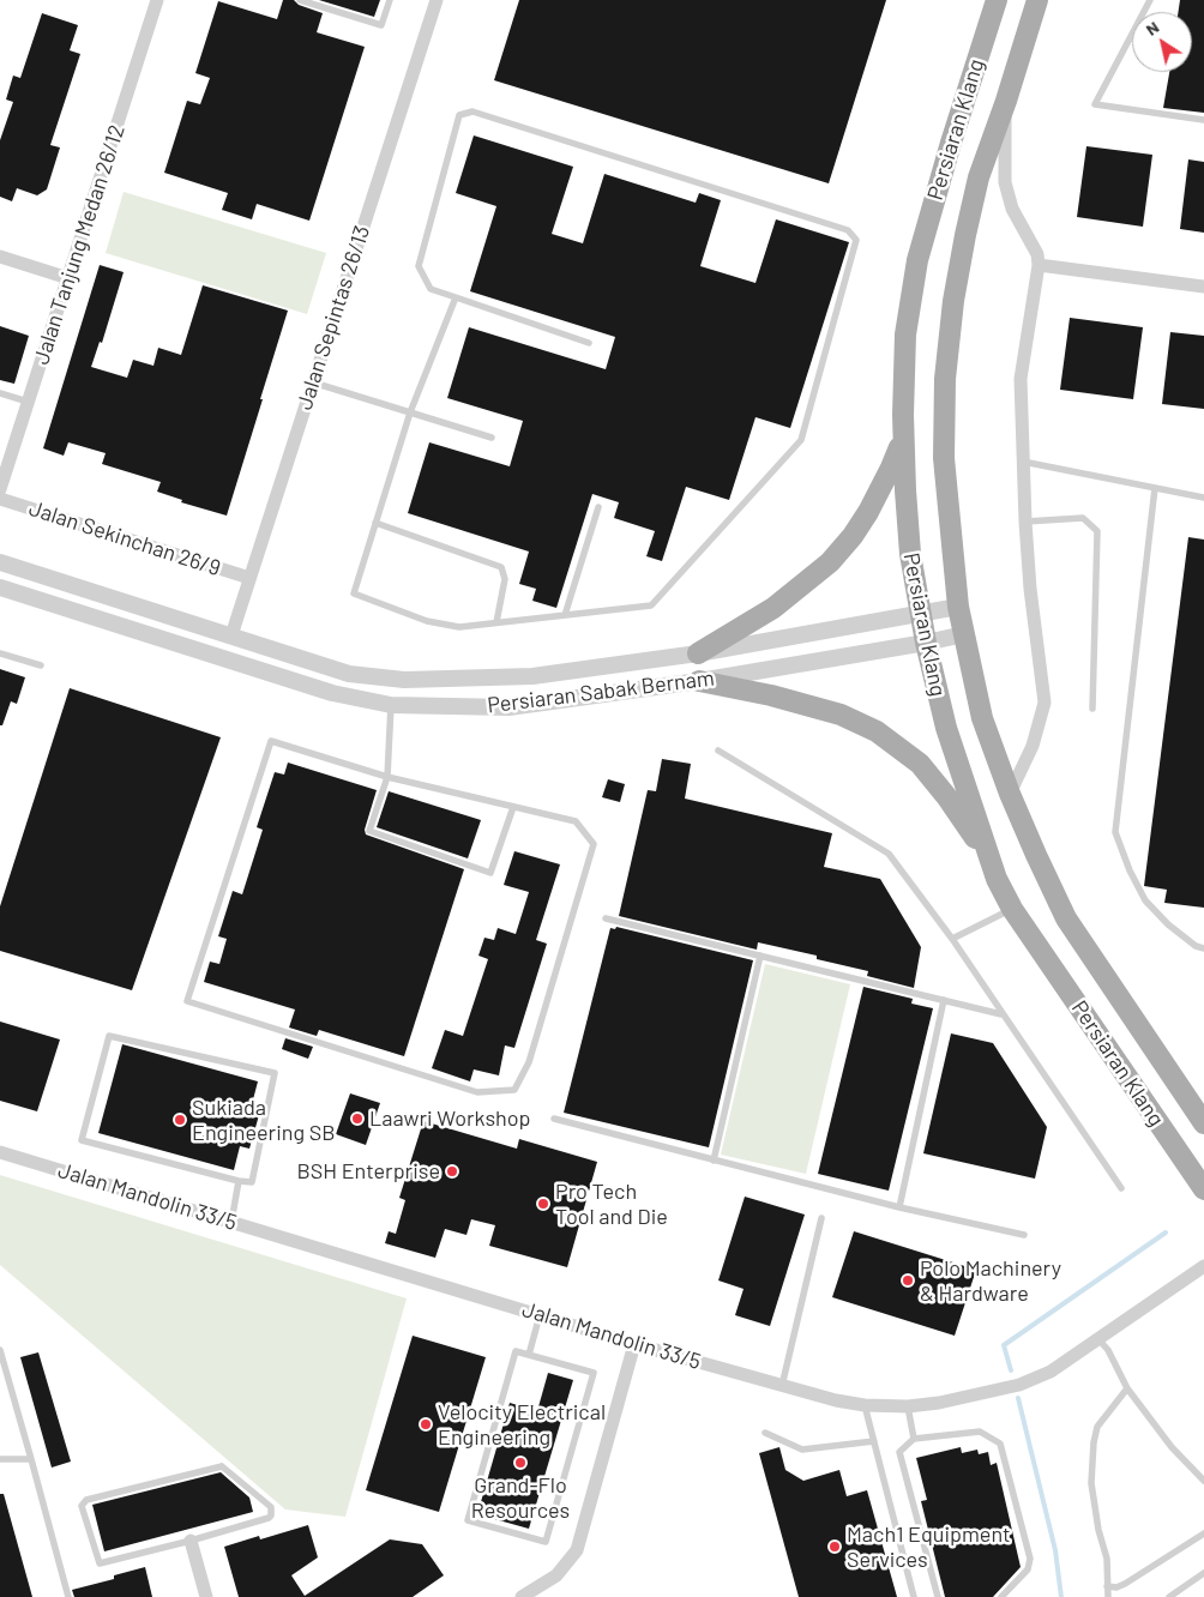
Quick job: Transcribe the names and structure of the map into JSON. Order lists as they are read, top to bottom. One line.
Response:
{"streets":{"main road":["Persiaran Klang"],"street":["Jalan Tanjung Medan 26/12","Jalan Sepintas 26/13","Jalan Sekinchan 26/9","Persiaran Sabak Bernam","Jalan Mandolin 33/5"]},"crossings":[["Persiaran Klang","Persiaran Sabak Bernam"],["Jalan Sepintas 26/13","Jalan Sekinchan 26/9"],["Jalan Sepintas 26/13","Persiaran Sabak Bernam"]],"places":["Laawri Workshop","Sukiada Engineering SB","BSH Enterprise","Pro Tech Tool and Die","Polo Machinery & Hardware","Velocity Electrical Engineering","Grand-Flo Resources","Mach1 Equipment Services"],"north":"top left"}
